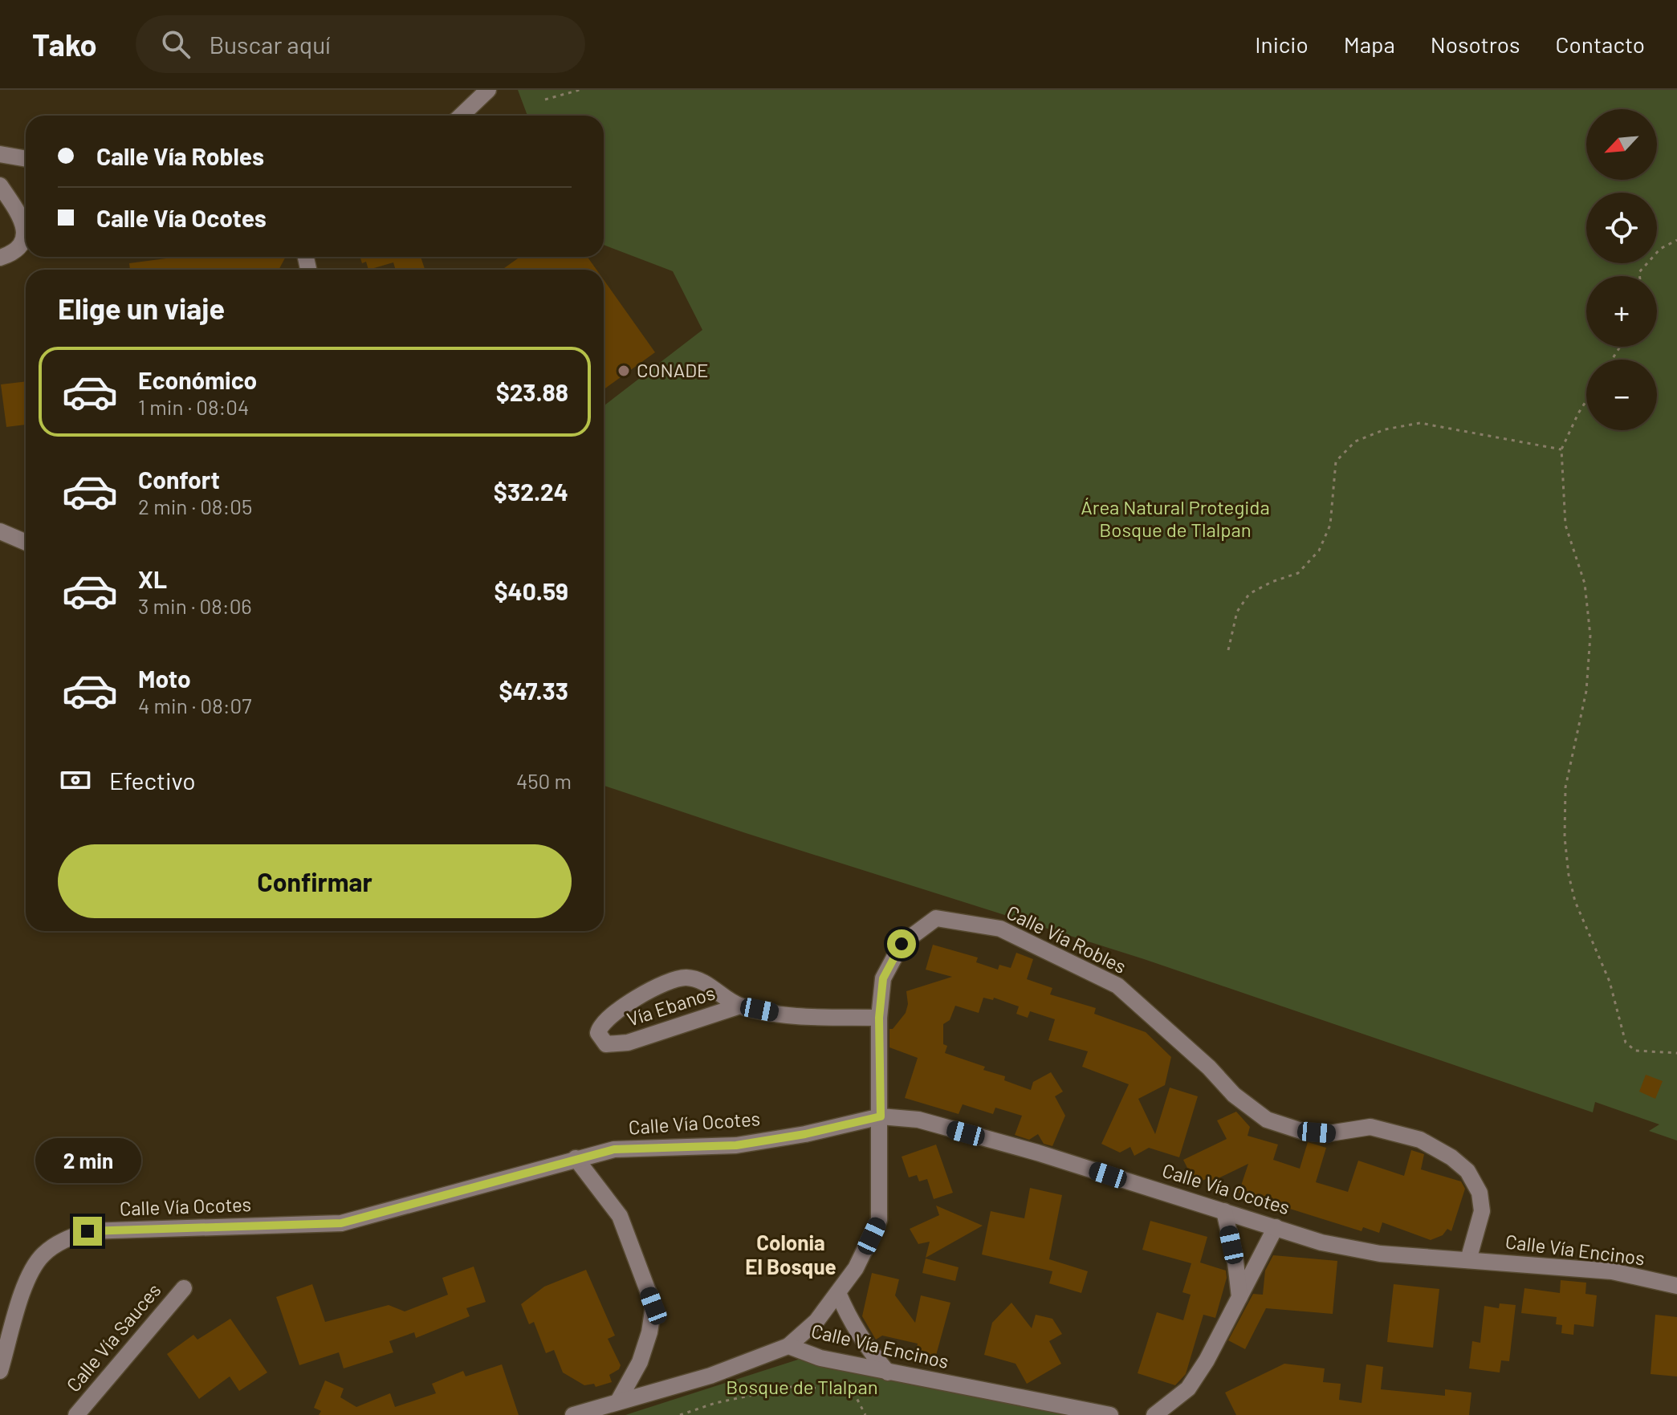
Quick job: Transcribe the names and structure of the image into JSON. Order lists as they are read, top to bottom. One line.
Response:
{"streets":{"street":["Calle Vía Robles","Vía Ebanos","Calle Vía Ocotes","Calle Vía Encinos","Calle Vía Sauces"]},"crossings":[["Calle Vía Robles","Vía Ebanos"],["Calle Vía Robles","Calle Vía Ocotes"],["Calle Vía Robles","Calle Vía Encinos"],["Calle Vía Ocotes","Calle Vía Encinos"]],"districts":["Colonia El Bosque"],"parks":["Área Natural Protegida Bosque de Tlalpan","Bosque de Tlalpan"],"places":["CONADE"],"north":"bottom left","page":{"header":"Tako","search":"Buscar aquí","nav":["Inicio","Mapa","Nosotros","Contacto"],"map_buttons":["+","−"],"banner":["Calle Vía Robles","Calle Vía Ocotes"],"heading":"Elige un viaje","list":[{"name":"Económico","note":"1 min · 08:04","value":"$23.88"},{"name":"Confort","note":"2 min · 08:05","value":"$32.24"},{"name":"XL","note":"3 min · 08:06","value":"$40.59"},{"name":"Moto","note":"4 min · 08:07","value":"$47.33"}],"pay":["Efectivo","450 m"],"buttons":"Confirmar","bubble":"2 min"}}
